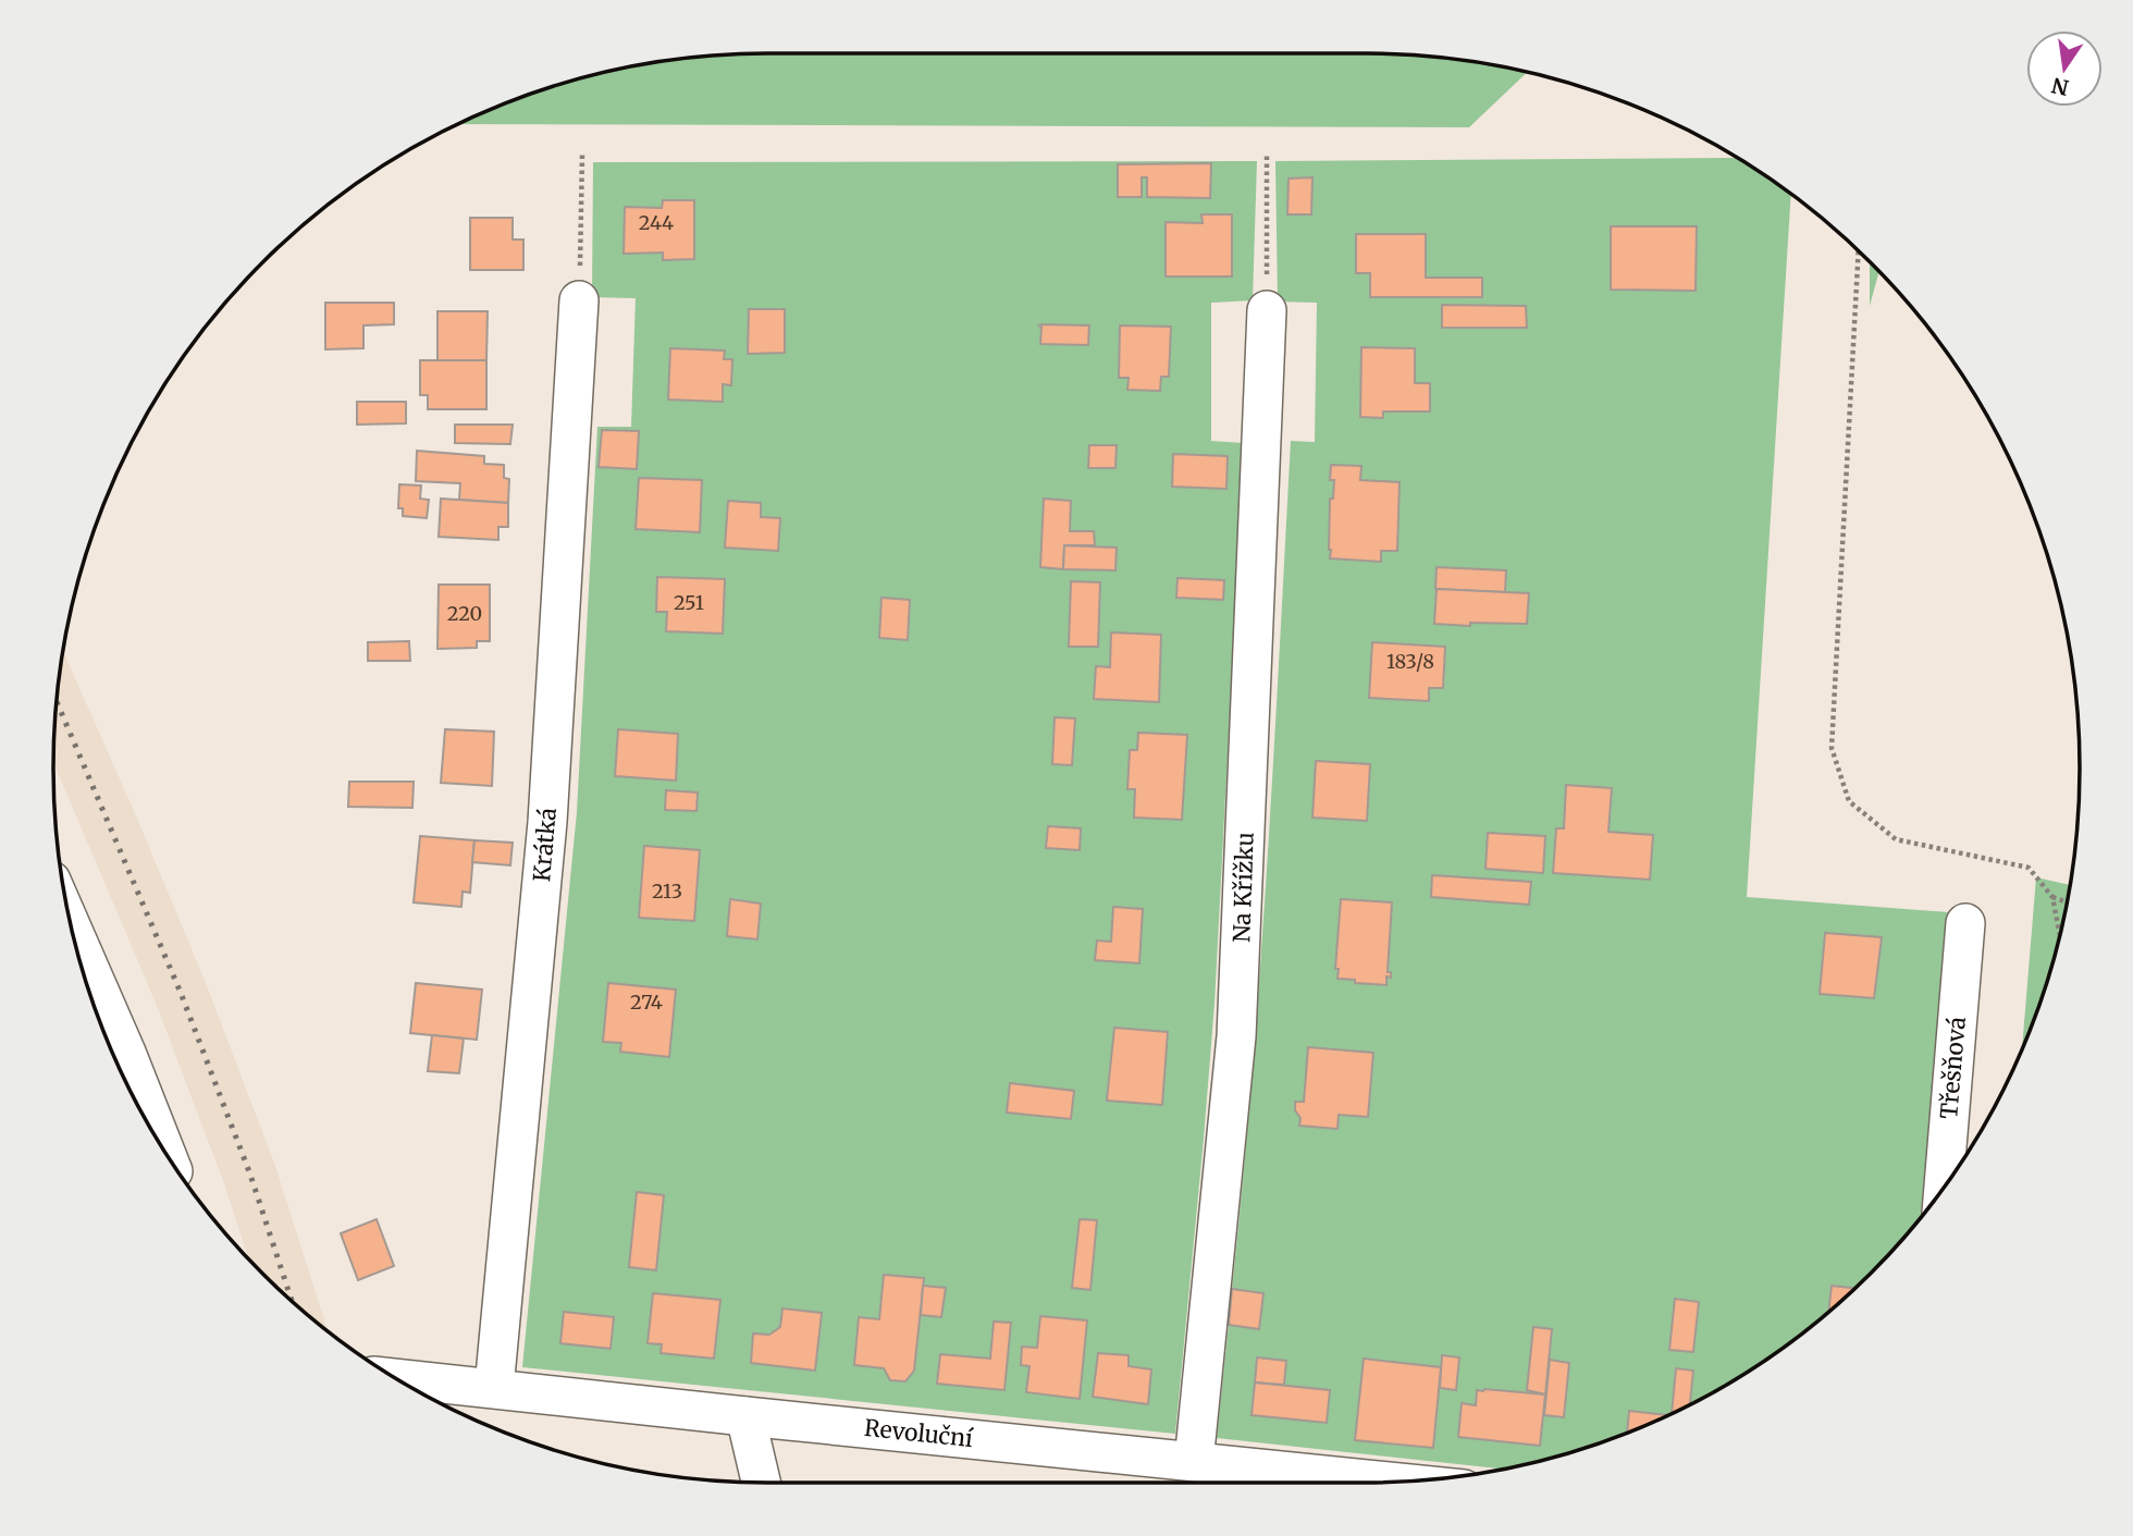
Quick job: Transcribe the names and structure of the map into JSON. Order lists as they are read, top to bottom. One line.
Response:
{"streets":{"street":["Krátká","Na Křížku","Třešňová","Revoluční"]},"crossings":[["Krátká","Revoluční"],["Na Křížku","Revoluční"]],"house_numbers":["244","251","220","183/8","213","274"],"north":"bottom"}
